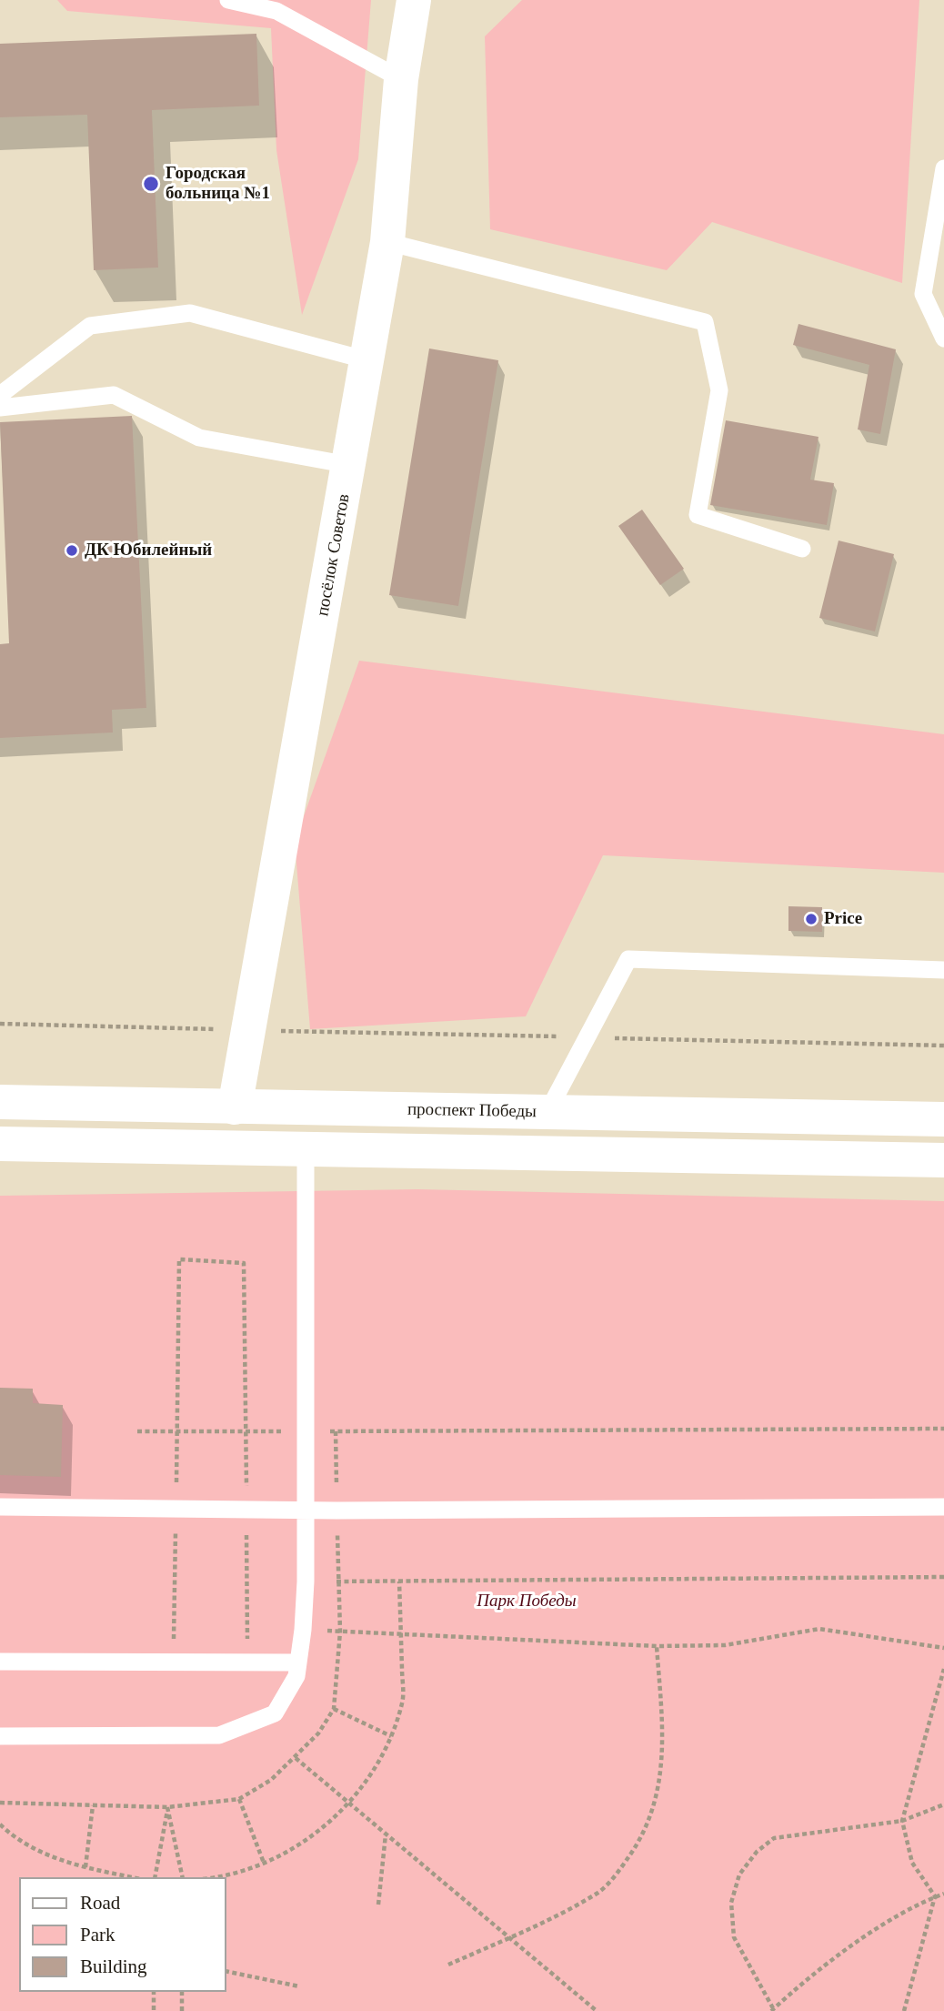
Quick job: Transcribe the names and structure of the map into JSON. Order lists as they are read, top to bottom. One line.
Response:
{"streets":{"main road":["посёлок Советов","проспект Победы"]},"crossings":[["посёлок Советов","проспект Победы"]],"parks":["Парк Победы"],"places":["Городская больница №1","ДК Юбилейный","Price"],"legend":["Road","Park","Building"]}
